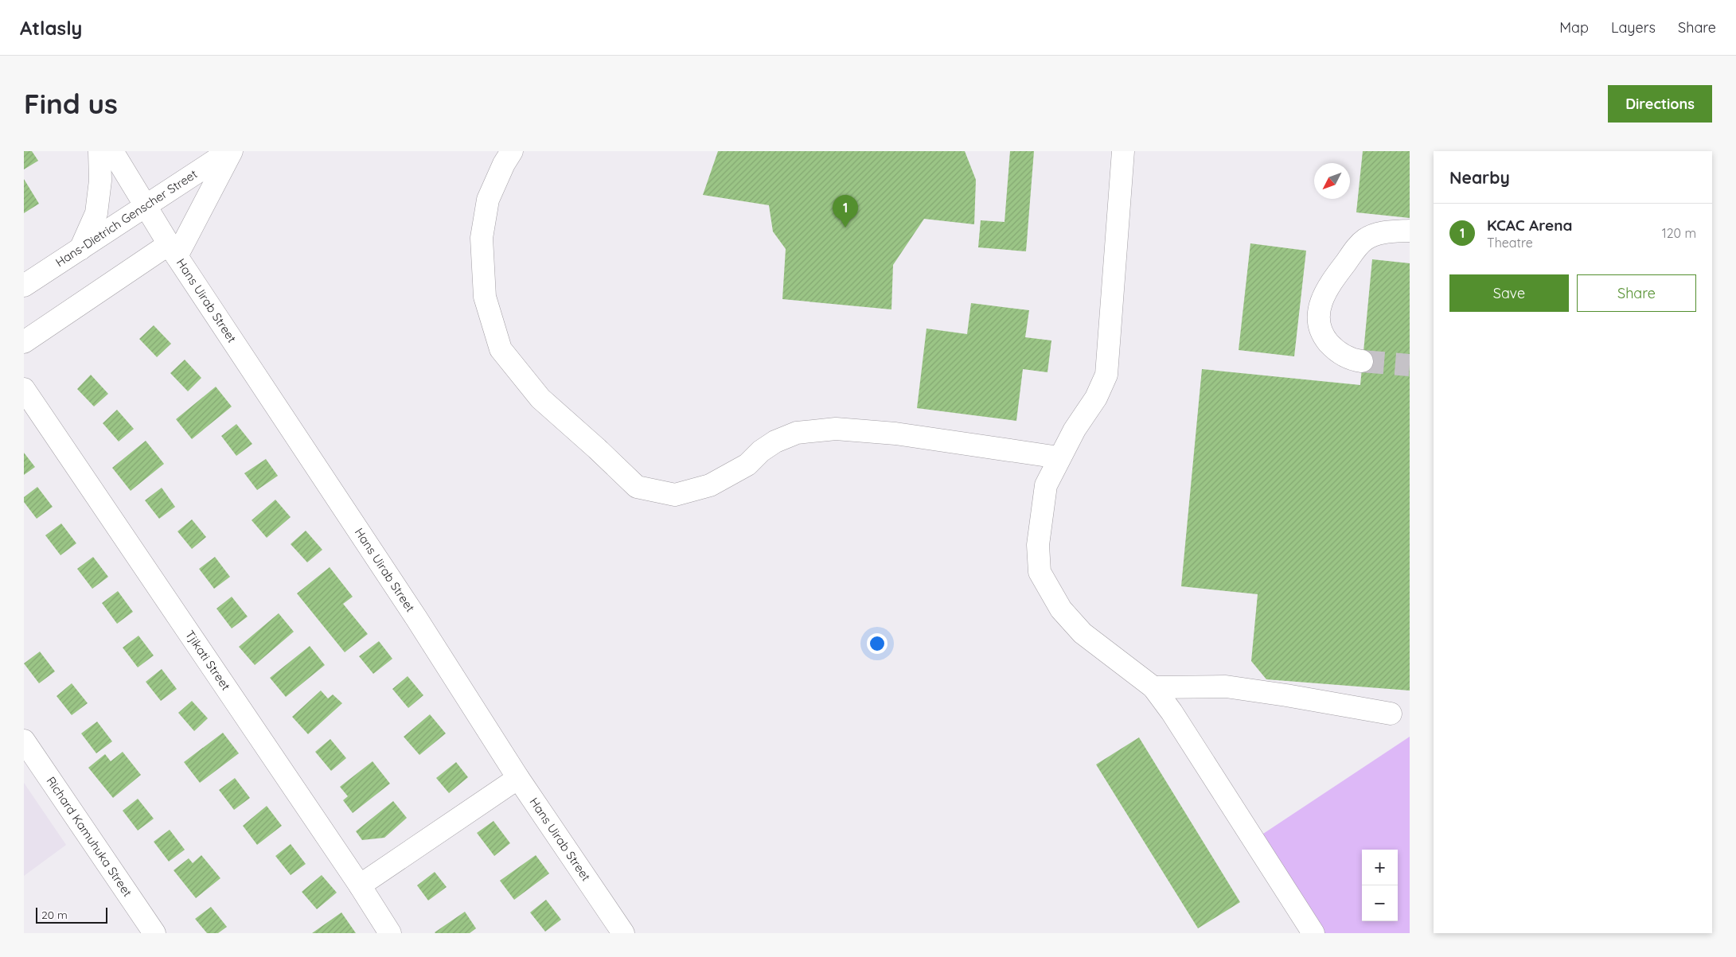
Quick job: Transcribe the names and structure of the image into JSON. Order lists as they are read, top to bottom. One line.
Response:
{"streets":{"street":["Hans-Dietrich Genscher Street","Hans Uirab Street","Tjikati Street","Richard Kamuhuka Street"]},"crossings":[["Hans-Dietrich Genscher Street","Hans Uirab Street"]],"scale_bar":"20 m","north":"bottom left","page":{"header":"Atlasly","nav":["Map","Layers","Share"],"buttons":["Directions",["Save","Share"]],"title":"Find us","heading":"Nearby","pins":"1","list":[{"mark":"1","name":"KCAC Arena","note":"Theatre","value":"120 m"}],"map_buttons":["+","−"],"scale":"20 m"}}
